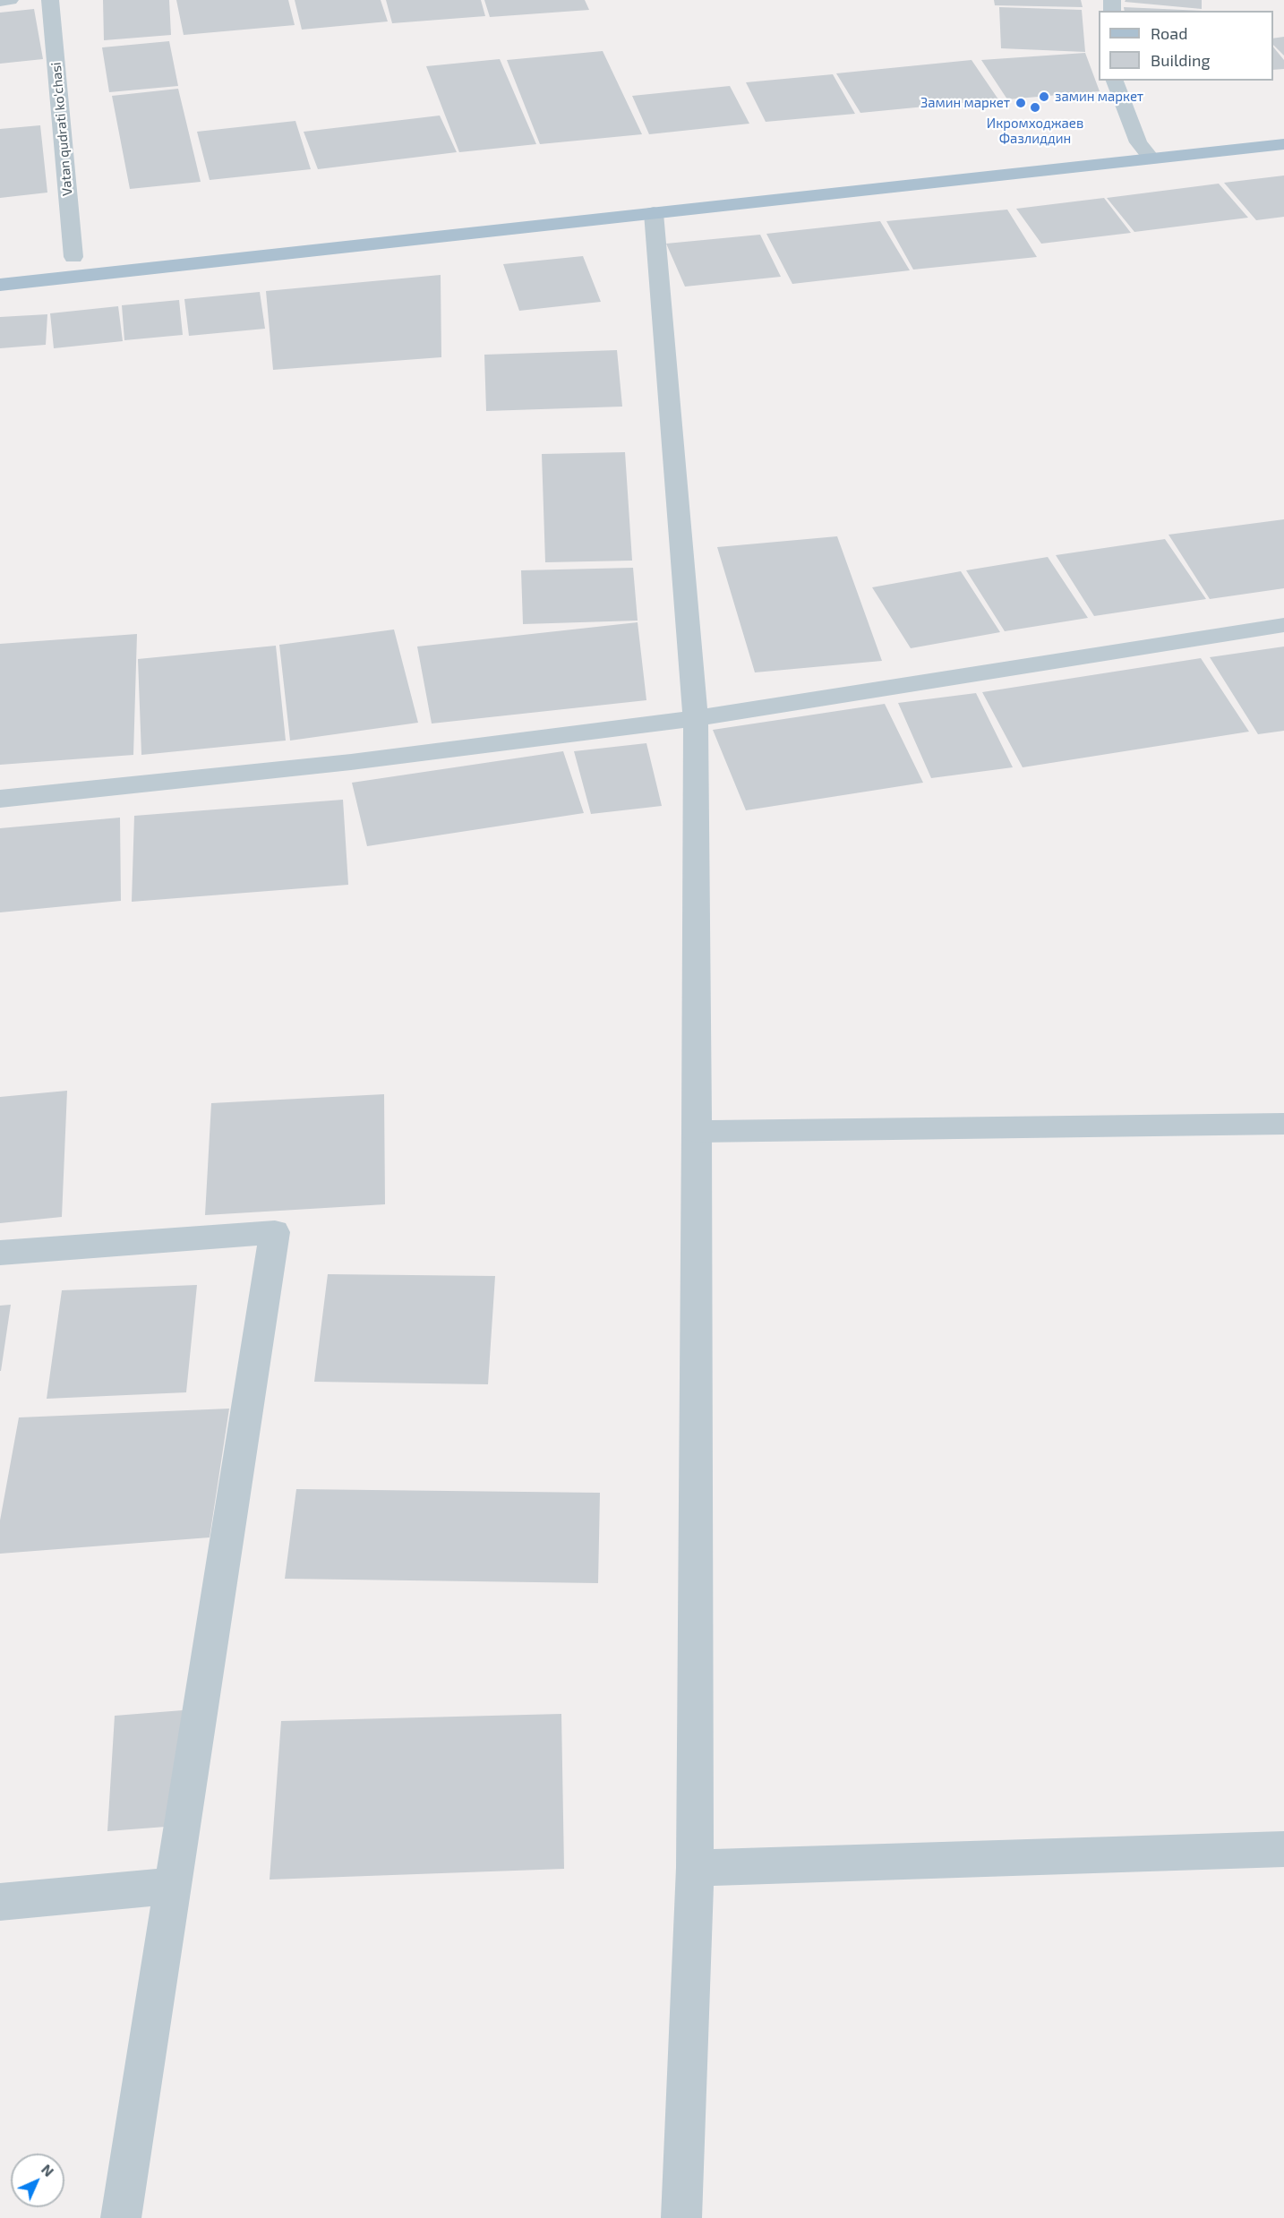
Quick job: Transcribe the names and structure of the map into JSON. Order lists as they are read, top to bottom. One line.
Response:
{"streets":{"street":["Vatan qudrati ko'chasi"]},"places":["замин маркет","Замин маркет","Икромходжаев Фазлиддин"],"legend":["Road","Building"],"north":"top right"}
